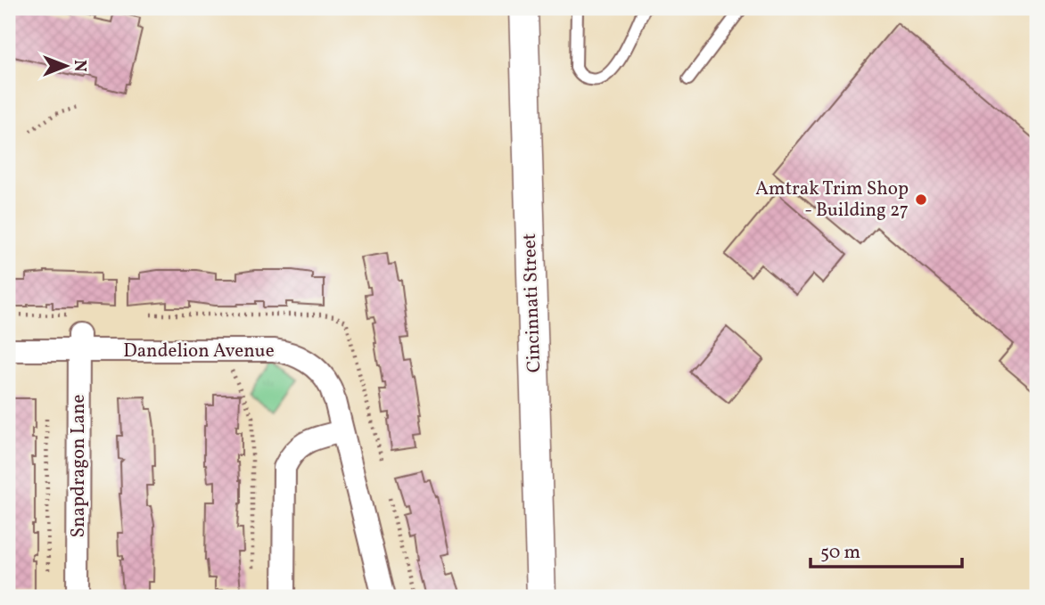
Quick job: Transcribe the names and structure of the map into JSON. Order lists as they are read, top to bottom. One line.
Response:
{"streets":{"street":["Cincinnati Street","Dandelion Avenue","Snapdragon Lane"]},"crossings":[["Dandelion Avenue","Snapdragon Lane"]],"places":["Amtrak Trim Shop - Building 27"],"scale_bar":"50 m","north":"right"}
